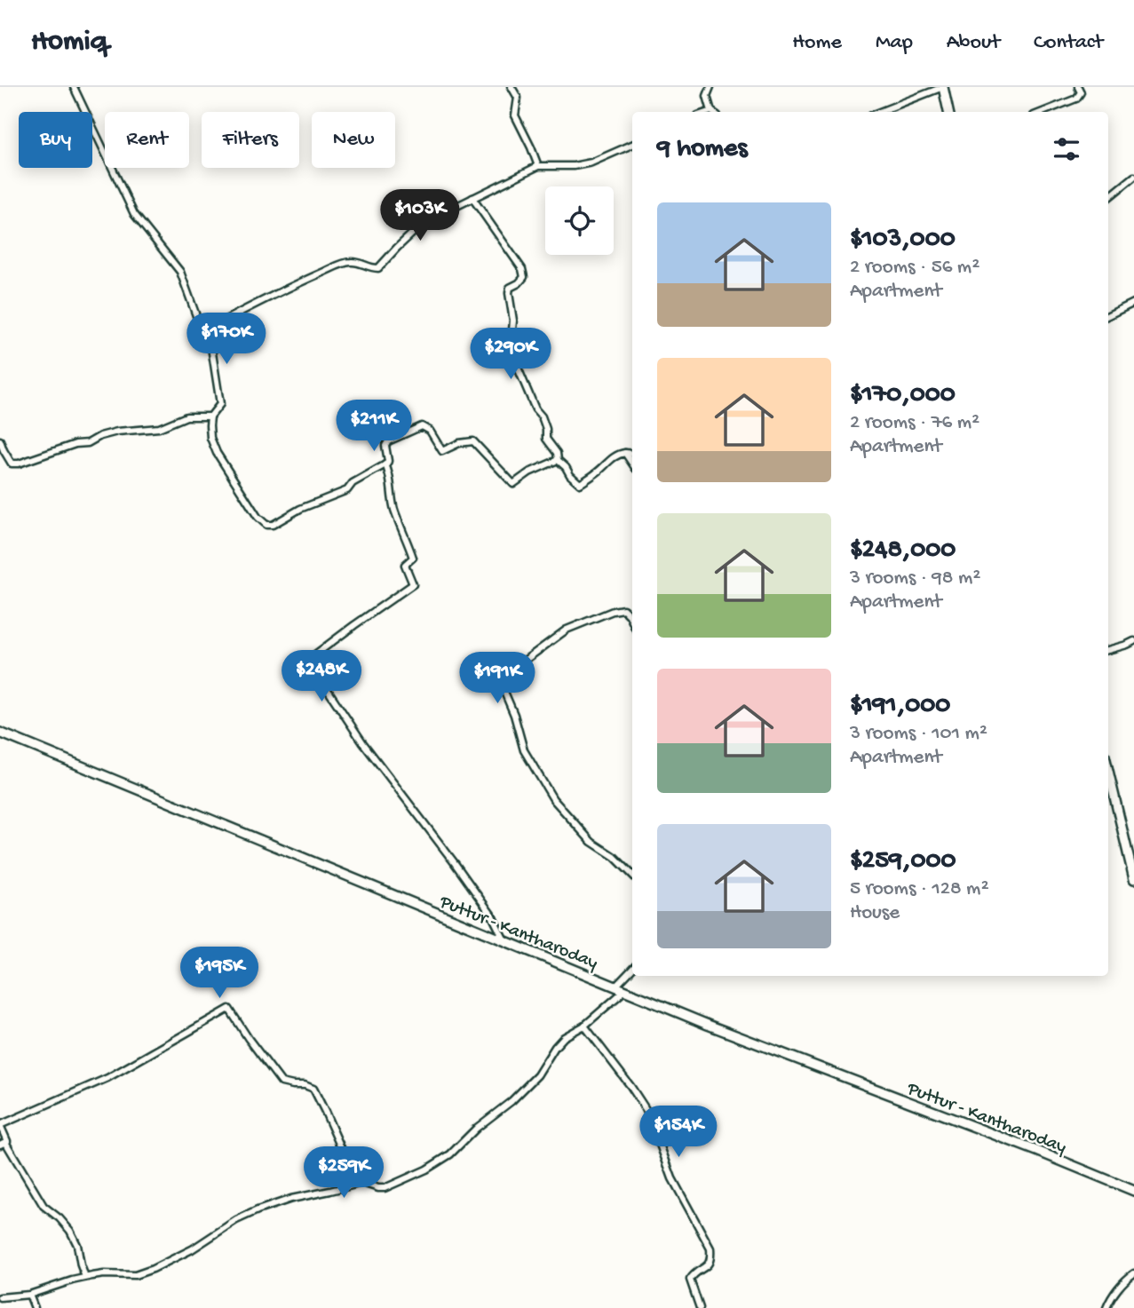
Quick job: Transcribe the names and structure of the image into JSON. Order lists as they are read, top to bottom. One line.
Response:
{"streets":{"main road":["Puttur - Kantharoday"]},"page":{"header":"Homiq","nav":["Home","Map","About","Contact"],"chip":["Buy","Rent","Filters","New"],"heading":"9 homes","list":[{"name":"$103,000","note":"2 rooms · 56 m² · Apartment"},{"name":"$170,000","note":"2 rooms · 76 m² · Apartment"},{"name":"$248,000","note":"3 rooms · 98 m² · Apartment"},{"name":"$191,000","note":"3 rooms · 101 m² · Apartment"},{"name":"$259,000","note":"5 rooms · 128 m² · House"}],"price":["$103K","$170K","$290K","$211K","$248K","$191K","$195K","$154K","$259K"]}}
